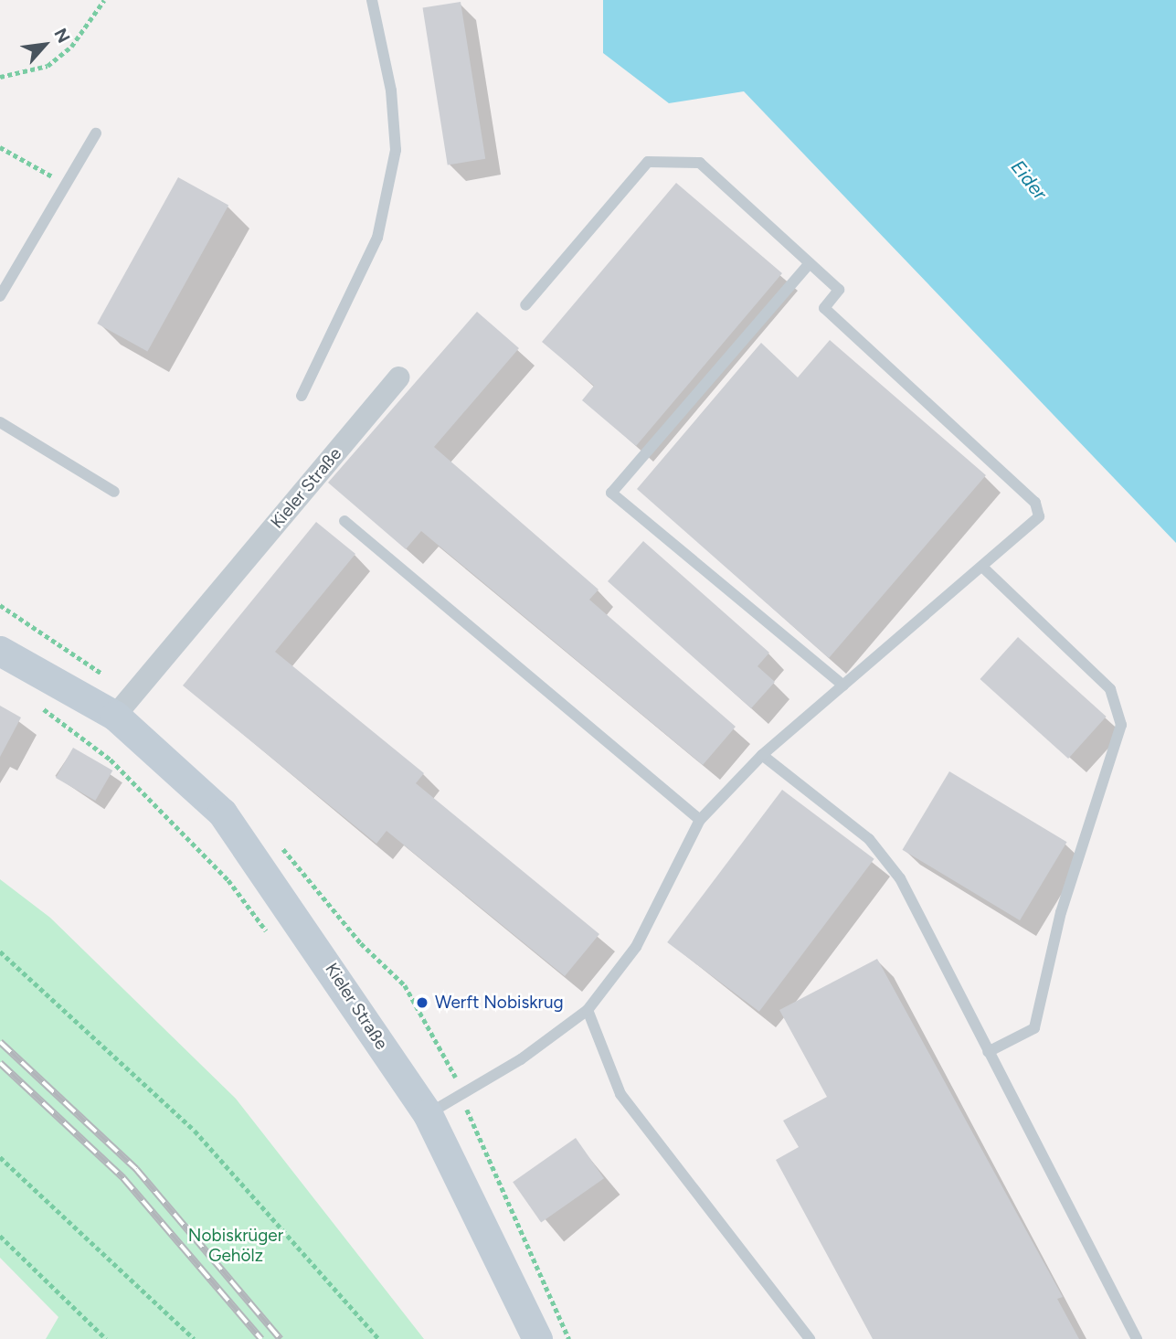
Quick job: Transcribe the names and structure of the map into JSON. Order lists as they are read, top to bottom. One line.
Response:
{"streets":{"main road":["Kieler Straße"]},"water":["Eider"],"parks":["Nobiskrüger Gehölz"],"places":["Werft Nobiskrug"],"north":"top right"}
